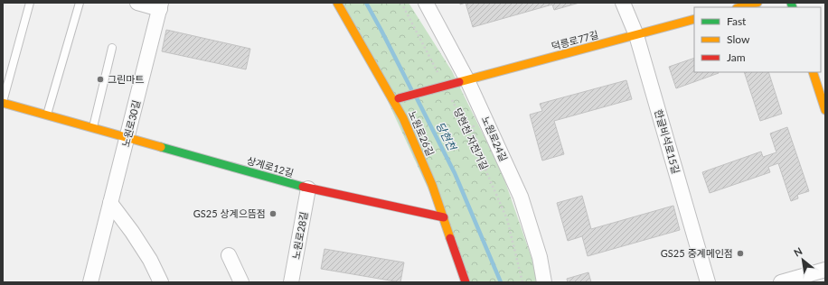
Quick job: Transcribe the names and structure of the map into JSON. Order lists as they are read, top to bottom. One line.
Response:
{"streets":{"street":["덕릉로77길","노원로30길","노원로26길","노원로24길","한글비석로15길","상계로12길","노원로28길"],"path":["당현천 자전거길"]},"crossings":[["덕릉로77길","노원로26길"],["덕릉로77길","노원로24길"],["덕릉로77길","한글비석로15길"],["노원로30길","상계로12길"],["노원로26길","상계로12길"],["상계로12길","노원로28길"]],"water":["당현천"],"places":["그린마트","GS25 상계으뜸점","GS25 중계메인점"],"legend":["Fast","Slow","Jam"],"north":"top left"}
